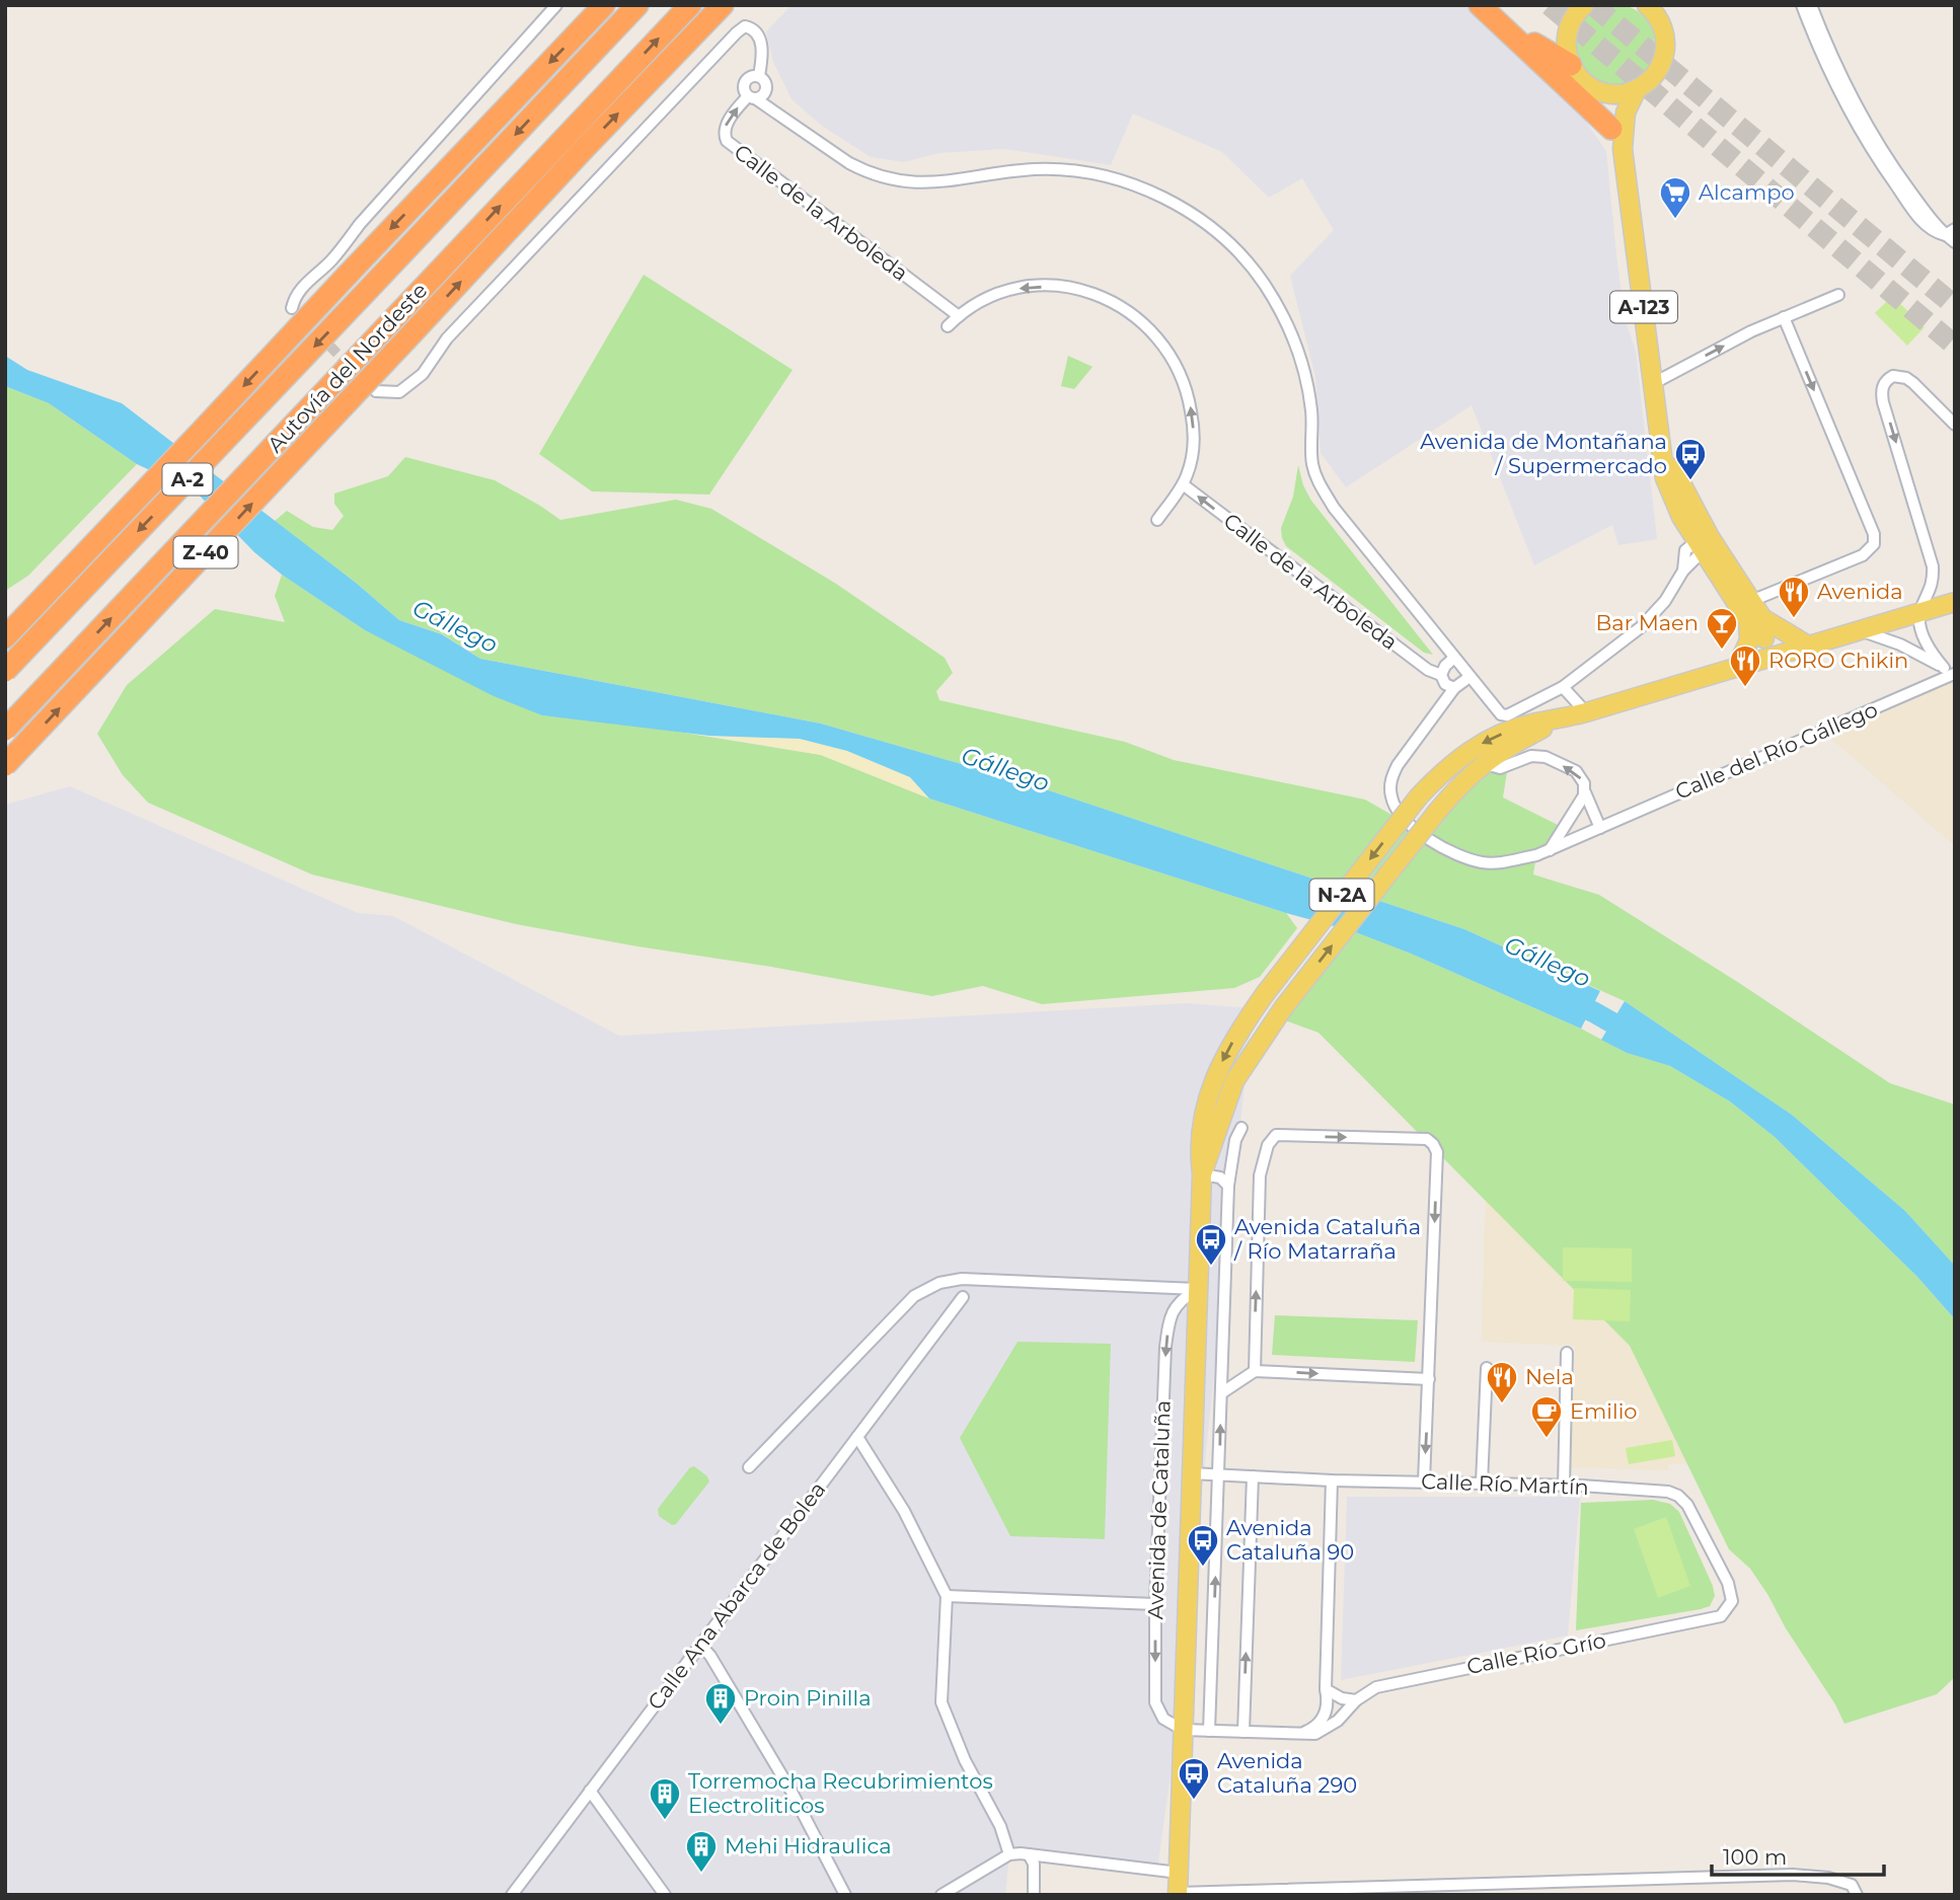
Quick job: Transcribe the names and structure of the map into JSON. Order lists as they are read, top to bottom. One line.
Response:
{"streets":{"highway":["Autovía del Nordeste","A-2","Z-40"],"main road":["A-123","N-2A","Avenida de Cataluña"],"street":["Calle de la Arboleda","Calle del Río Gállego","Calle Río Martín","Calle Ana Abarca de Bolea","Calle Río Grío"]},"crossings":[["Calle de la Arboleda","Calle del Río Gállego"],["Calle Río Martín","Avenida de Cataluña"],["Calle Río Martín","Calle Río Grío"],["Avenida de Cataluña","Calle Río Grío"]],"water":["Gállego"],"places":{"supermarket":["Alcampo"],"bus stop":["Avenida de Montañana / Supermercado","Avenida Cataluña / Río Matarraña","Avenida Cataluña 90","Avenida Cataluña 290"],"restaurant":["Avenida","RORO Chikin","Nela"],"bar":["Bar Maen"],"cafe":["Emilio"],"building":["Proin Pinilla","Torremocha Recubrimientos Electroliticos","Mehi Hidraulica"]},"scale_bar":"100 m"}
